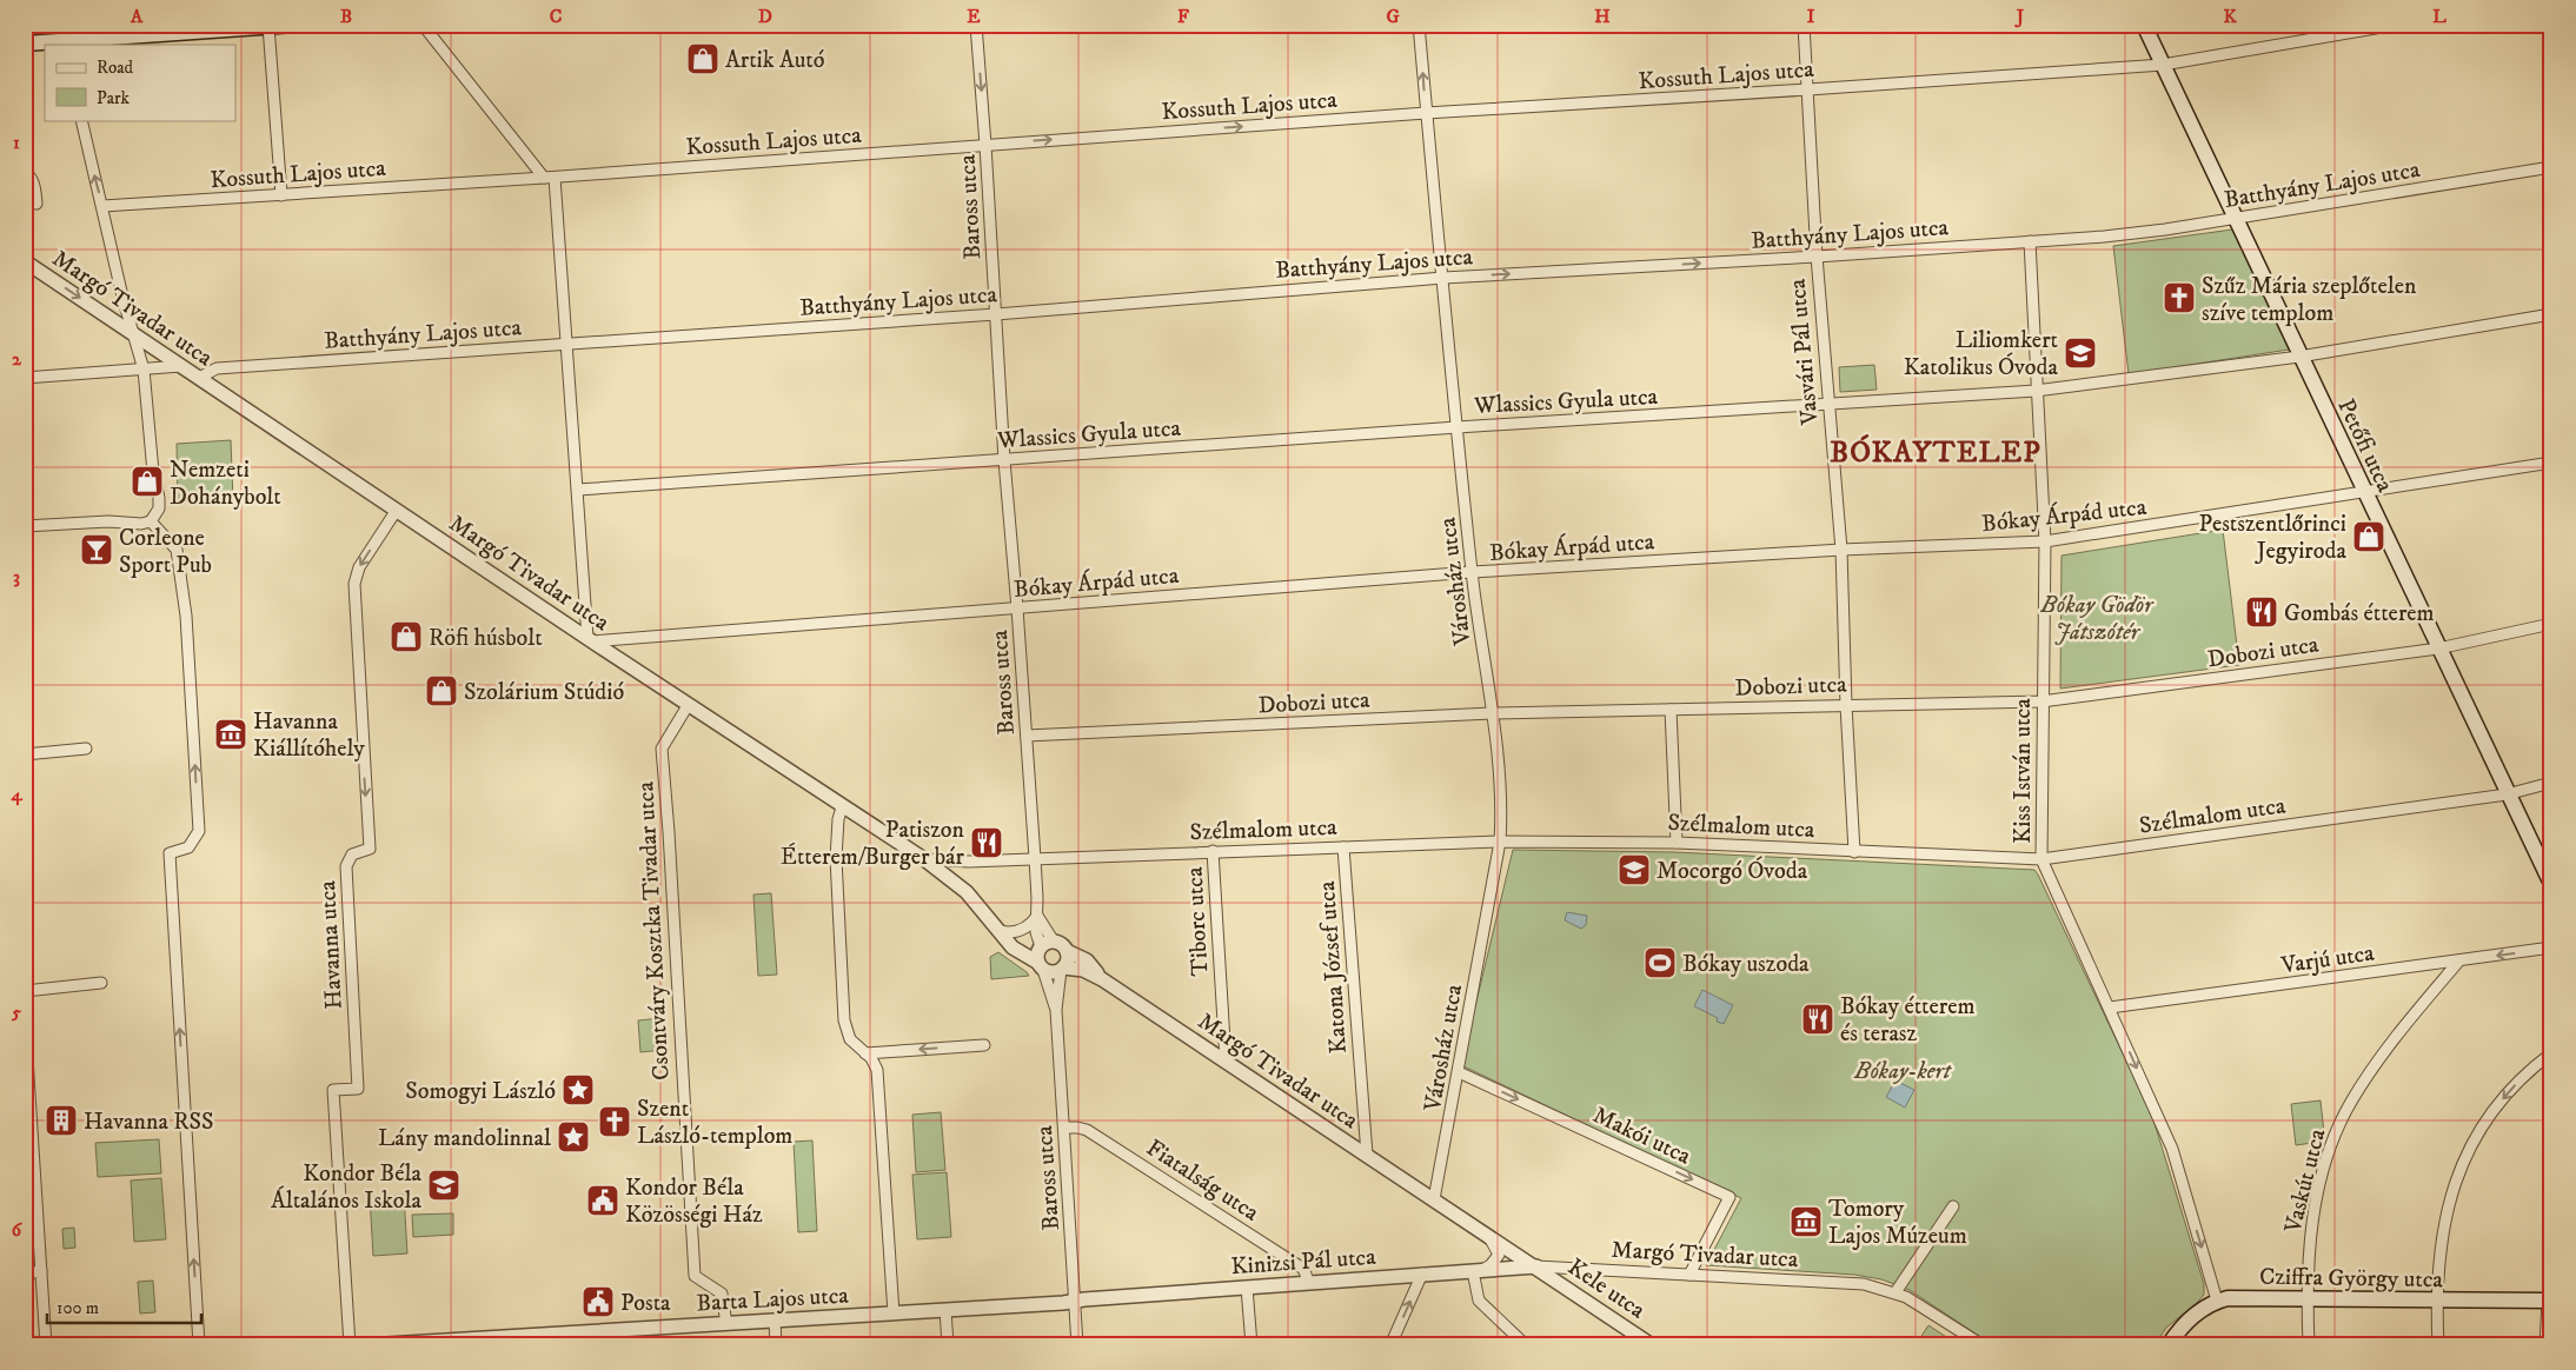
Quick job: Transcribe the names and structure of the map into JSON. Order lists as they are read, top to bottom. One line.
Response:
{"streets":{"main road":["Petőfi utca","Cziffra György utca"],"street":["Kossuth Lajos utca","Batthyány Lajos utca","Baross utca","Margó Tivadar utca","Vasvári Pál utca","Wlassics Gyula utca","Bókay Árpád utca","Városház utca","Dobozi utca","Kiss István utca","Szélmalom utca","Tiborc utca","Csontváry Kosztka Tivadar utca","Havanna utca","Varjú utca","Katona József utca","Makói utca","Fiatalság utca","Vaskút utca","Kinizsi Pál utca","Kele utca","Barta Lajos utca"]},"crossings":[["Kossuth Lajos utca","Baross utca"],["Kossuth Lajos utca","Vasvári Pál utca"],["Kossuth Lajos utca","Petőfi utca"],["Kossuth Lajos utca","Városház utca"],["Batthyány Lajos utca","Baross utca"],["Batthyány Lajos utca","Margó Tivadar utca"],["Batthyány Lajos utca","Vasvári Pál utca"],["Batthyány Lajos utca","Petőfi utca"],["Batthyány Lajos utca","Városház utca"],["Batthyány Lajos utca","Kiss István utca"],["Baross utca","Margó Tivadar utca"],["Baross utca","Wlassics Gyula utca"],["Baross utca","Bókay Árpád utca"],["Baross utca","Dobozi utca"],["Baross utca","Szélmalom utca"],["Baross utca","Fiatalság utca"],["Baross utca","Kinizsi Pál utca"],["Baross utca","Barta Lajos utca"],["Margó Tivadar utca","Bókay Árpád utca"],["Margó Tivadar utca","Városház utca"],["Margó Tivadar utca","Szélmalom utca"],["Margó Tivadar utca","Tiborc utca"],["Margó Tivadar utca","Csontváry Kosztka Tivadar utca"],["Margó Tivadar utca","Havanna utca"],["Margó Tivadar utca","Katona József utca"],["Margó Tivadar utca","Makói utca"],["Margó Tivadar utca","Kinizsi Pál utca"],["Margó Tivadar utca","Kele utca"],["Vasvári Pál utca","Wlassics Gyula utca"],["Vasvári Pál utca","Bókay Árpád utca"],["Vasvári Pál utca","Dobozi utca"],["Vasvári Pál utca","Szélmalom utca"],["Wlassics Gyula utca","Petőfi utca"],["Wlassics Gyula utca","Városház utca"],["Wlassics Gyula utca","Kiss István utca"],["Petőfi utca","Bókay Árpád utca"],["Petőfi utca","Dobozi utca"],["Petőfi utca","Szélmalom utca"],["Bókay Árpád utca","Városház utca"],["Bókay Árpád utca","Kiss István utca"],["Városház utca","Dobozi utca"],["Városház utca","Szélmalom utca"],["Városház utca","Makói utca"],["Dobozi utca","Kiss István utca"],["Kiss István utca","Szélmalom utca"],["Kiss István utca","Varjú utca"],["Kiss István utca","Cziffra György utca"],["Szélmalom utca","Tiborc utca"],["Szélmalom utca","Katona József utca"],["Csontváry Kosztka Tivadar utca","Barta Lajos utca"],["Varjú utca","Vaskút utca"],["Fiatalság utca","Kinizsi Pál utca"],["Vaskút utca","Cziffra György utca"],["Kinizsi Pál utca","Kele utca"],["Kinizsi Pál utca","Barta Lajos utca"]],"one_way":["Havanna utca"],"districts":["BÓKAYTELEP"],"parks":["Bókay Gödör Játszótér","Bókay-kert"],"places":{"shop":["Artik Autó","Nemzeti Dohánybolt","Pestszentlőrinci Jegyiroda","Röfi húsbolt","Szolárium Stúdió"],"church":["Szűz Mária szeplőtelen szíve templom","Szent László-templom"],"school or university":["Liliomkert Katolikus Óvoda","Mocorgó Óvoda","Kondor Béla Általános Iskola"],"bar":["Corleone Sport Pub"],"restaurant":["Gombás étterem","Patiszon Étterem/Burger bár","Bókay étterem és terasz"],"museum":["Havanna Kiállítóhely","Tomory Lajos Múzeum"],"sports":["Bókay uszoda"],"place":["Somogyi László","Lány mandolinnal"],"building":["Havanna RSS"],"public building":["Kondor Béla Közösségi Ház","Posta"]},"legend":["Road","Park"],"scale_bar":"100 m","grid":{"columns":["A","B","C","D","E","F","G","H","I","J","K","L"],"rows":["1","2","3","4","5","6"]}}
